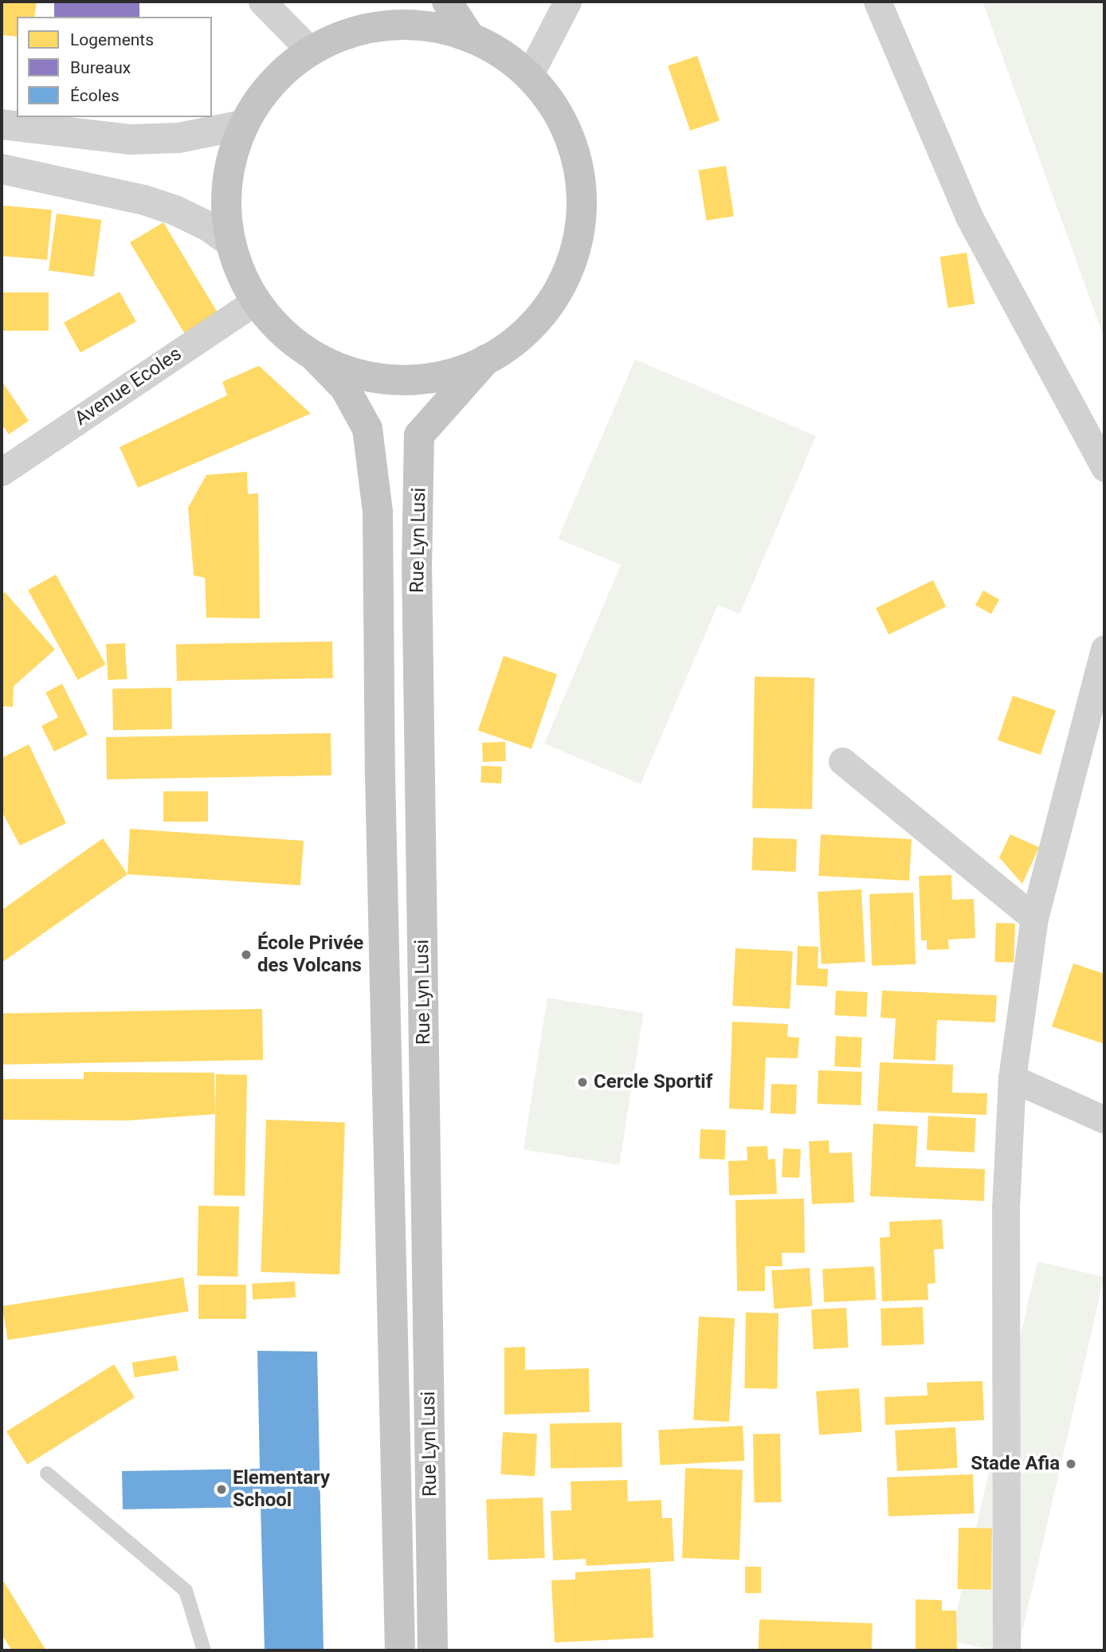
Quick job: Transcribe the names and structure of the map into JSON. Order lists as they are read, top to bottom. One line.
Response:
{"streets":{"main road":["Rue Lyn Lusi"],"street":["Avenue Ecoles"]},"crossings":[["Avenue Ecoles","Rue Lyn Lusi"]],"places":["École Privée des Volcans","Cercle Sportif","Stade Afia","Elementary School"],"legend":["Logements","Bureaux","Écoles"]}
